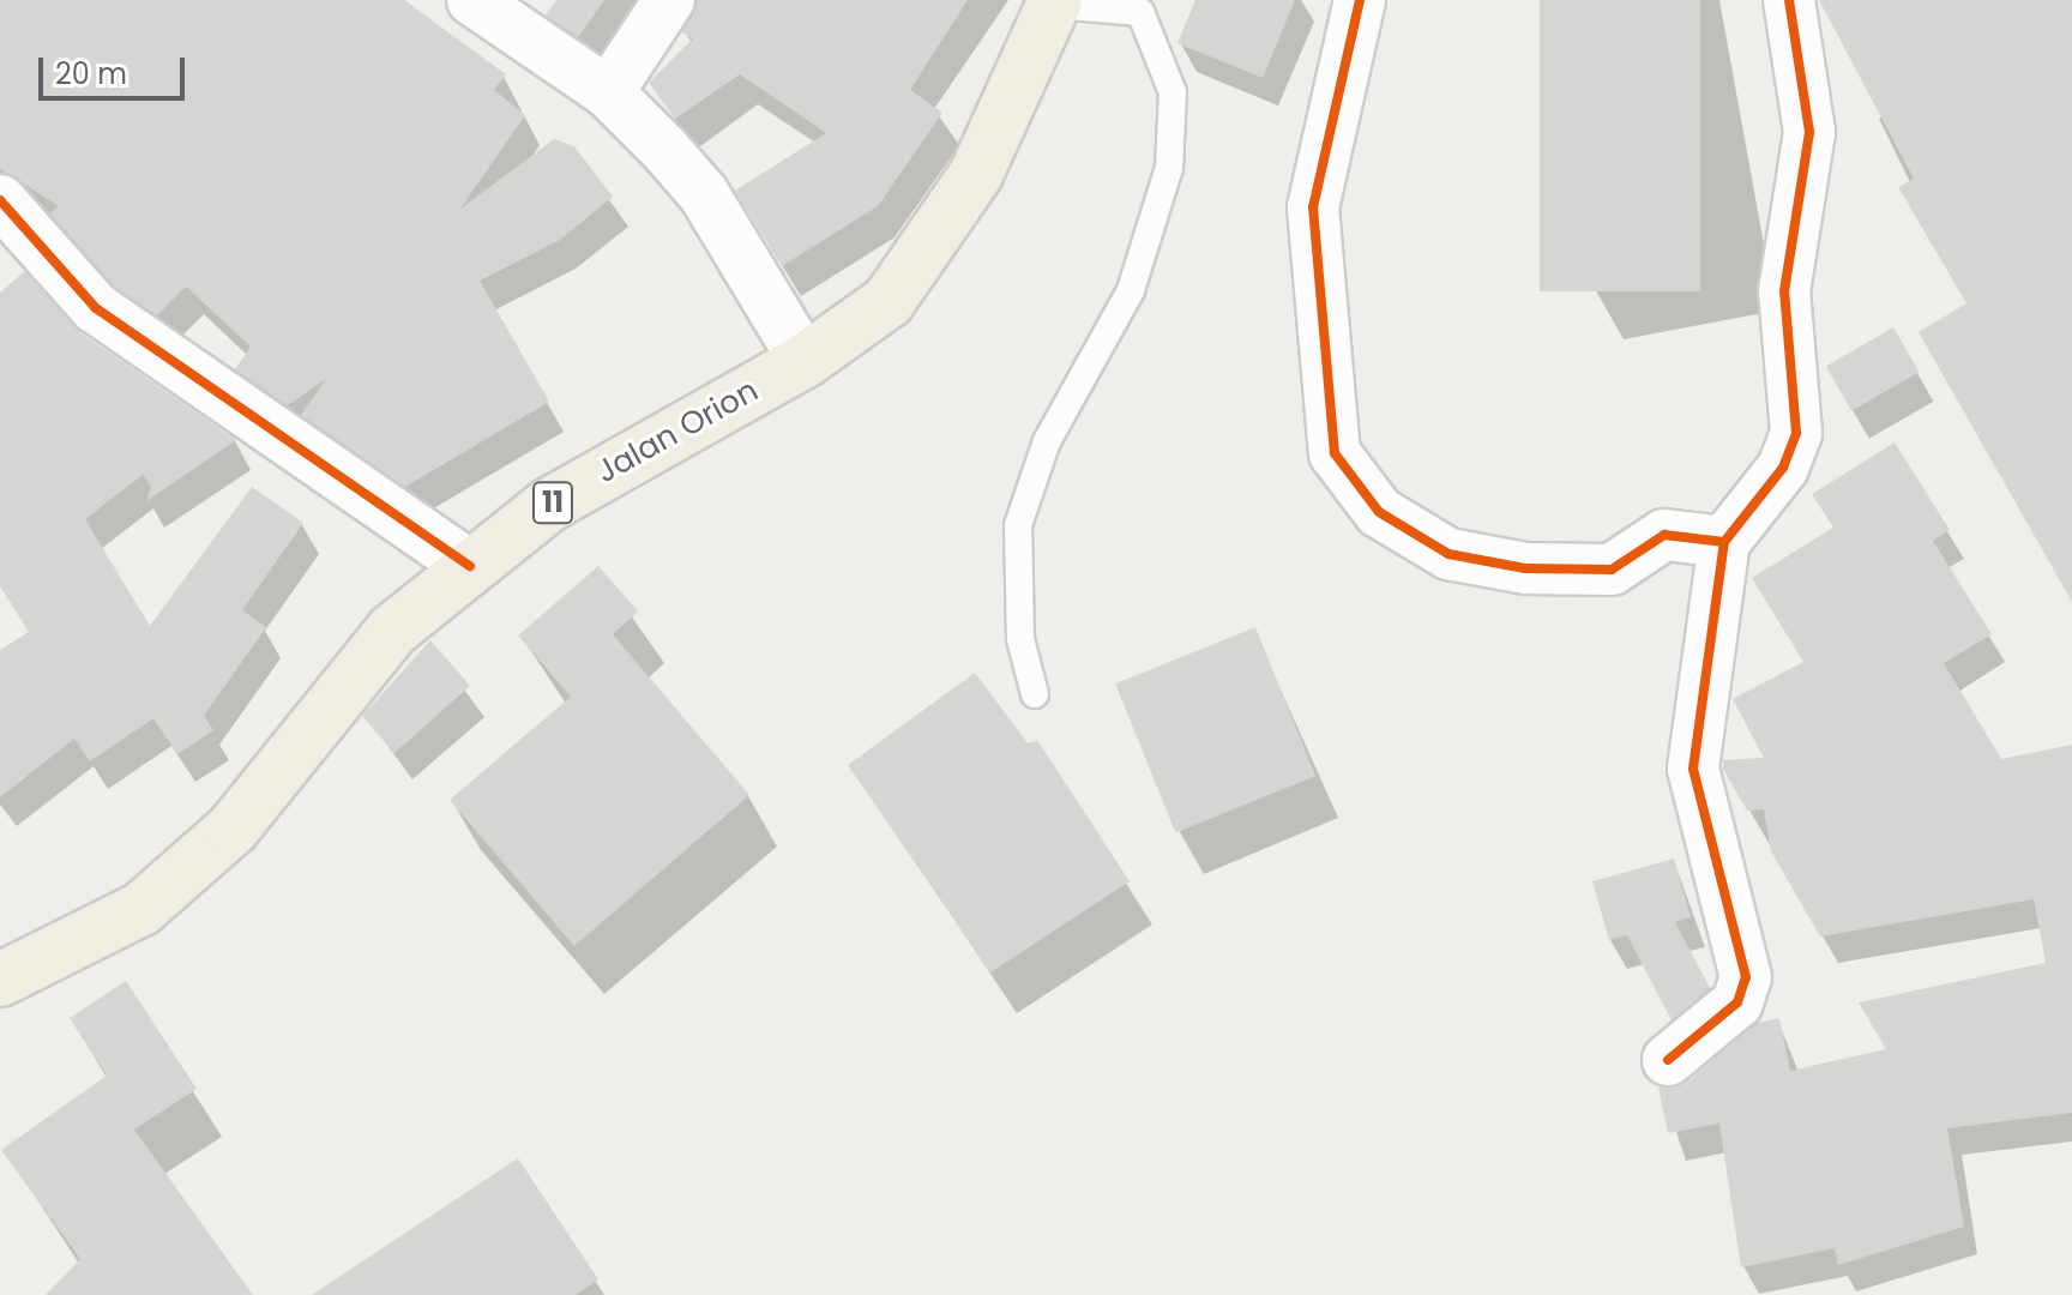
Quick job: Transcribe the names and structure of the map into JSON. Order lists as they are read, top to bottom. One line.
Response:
{"streets":{"highway":["Jalan Orion","11"]},"scale_bar":"20 m"}
